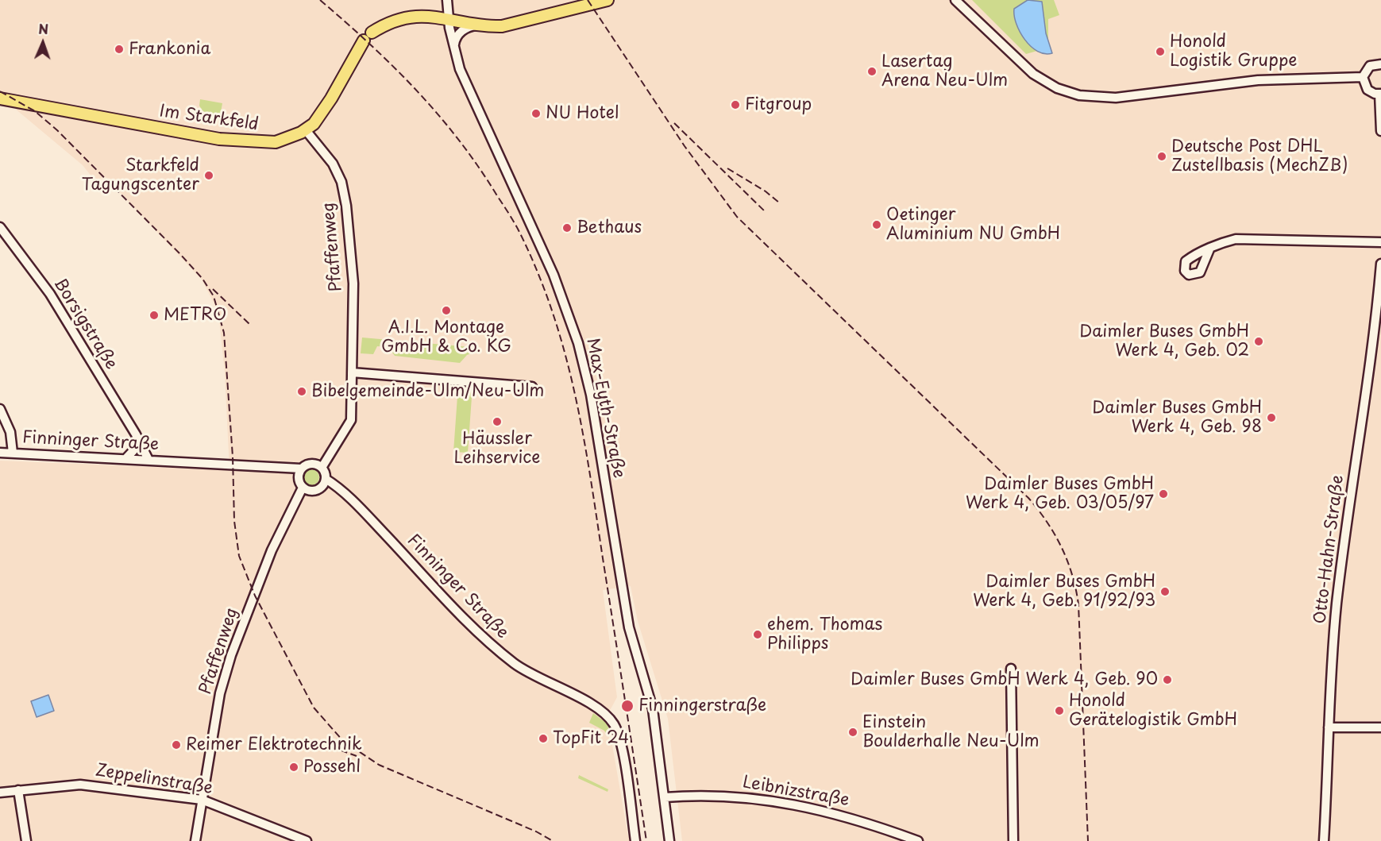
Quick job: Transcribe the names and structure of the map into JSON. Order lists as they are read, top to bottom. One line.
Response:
{"streets":{"main road":["Im Starkfeld"],"street":["Pfaffenweg","Borsigstraße","Max-Eyth-Straße","Finninger Straße","Otto-Hahn-Straße","Zeppelinstraße","Leibnizstraße"]},"crossings":[["Im Starkfeld","Pfaffenweg"],["Pfaffenweg","Finninger Straße"],["Pfaffenweg","Zeppelinstraße"],["Borsigstraße","Finninger Straße"],["Max-Eyth-Straße","Leibnizstraße"]],"places":["Frankonia","Honold Logistik Gruppe","Lasertag Arena Neu-Ulm","Fitgroup","NU Hotel","Deutsche Post DHL Zustellbasis (MechZB)","Starkfeld Tagungscenter","Oetinger Aluminium NU GmbH","Bethaus","A.I.L. Montage GmbH & Co. KG","METRO","Daimler Buses GmbH Werk 4, Geb. 02","Bibelgemeinde-Ulm/Neu-Ulm","Daimler Buses GmbH Werk 4, Geb. 98","Häussler Leihservice","Daimler Buses GmbH Werk 4, Geb. 03/05/97","Daimler Buses GmbH Werk 4, Geb. 91/92/93","ehem. Thomas Philipps","Daimler Buses GmbH Werk 4, Geb. 90","Finningerstraße","Honold Gerätelogistik GmbH","Einstein Boulderhalle Neu-Ulm","TopFit 24","Reimer Elektrotechnik","Possehl"],"north":"top"}
